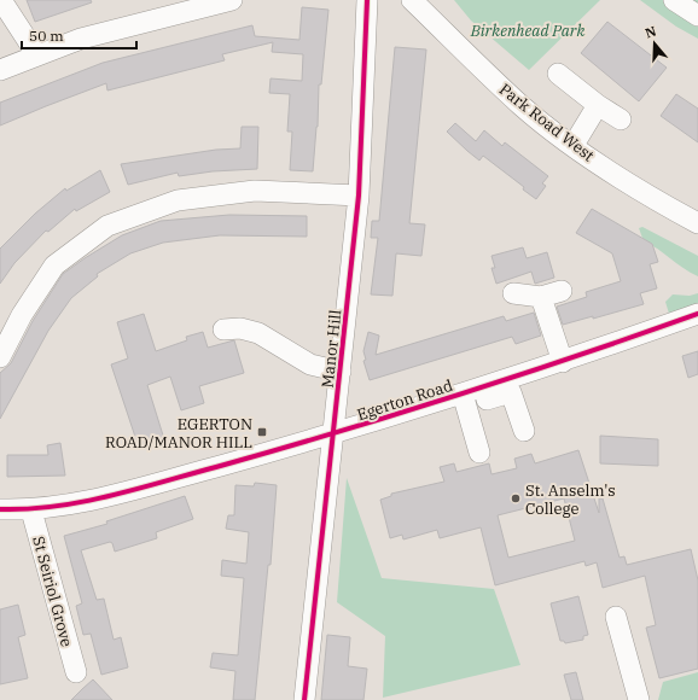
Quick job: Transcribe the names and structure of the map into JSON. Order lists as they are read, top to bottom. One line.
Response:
{"streets":{"street":["Park Road West","Manor Hill","Egerton Road","St Seiriol Grove"]},"crossings":[["Manor Hill","Egerton Road"],["Egerton Road","St Seiriol Grove"]],"parks":["Birkenhead Park"],"places":{"transit":["EGERTON ROAD/MANOR HILL"],"other":["St. Anselm's College"]},"scale_bar":"50 m","north":"top"}
